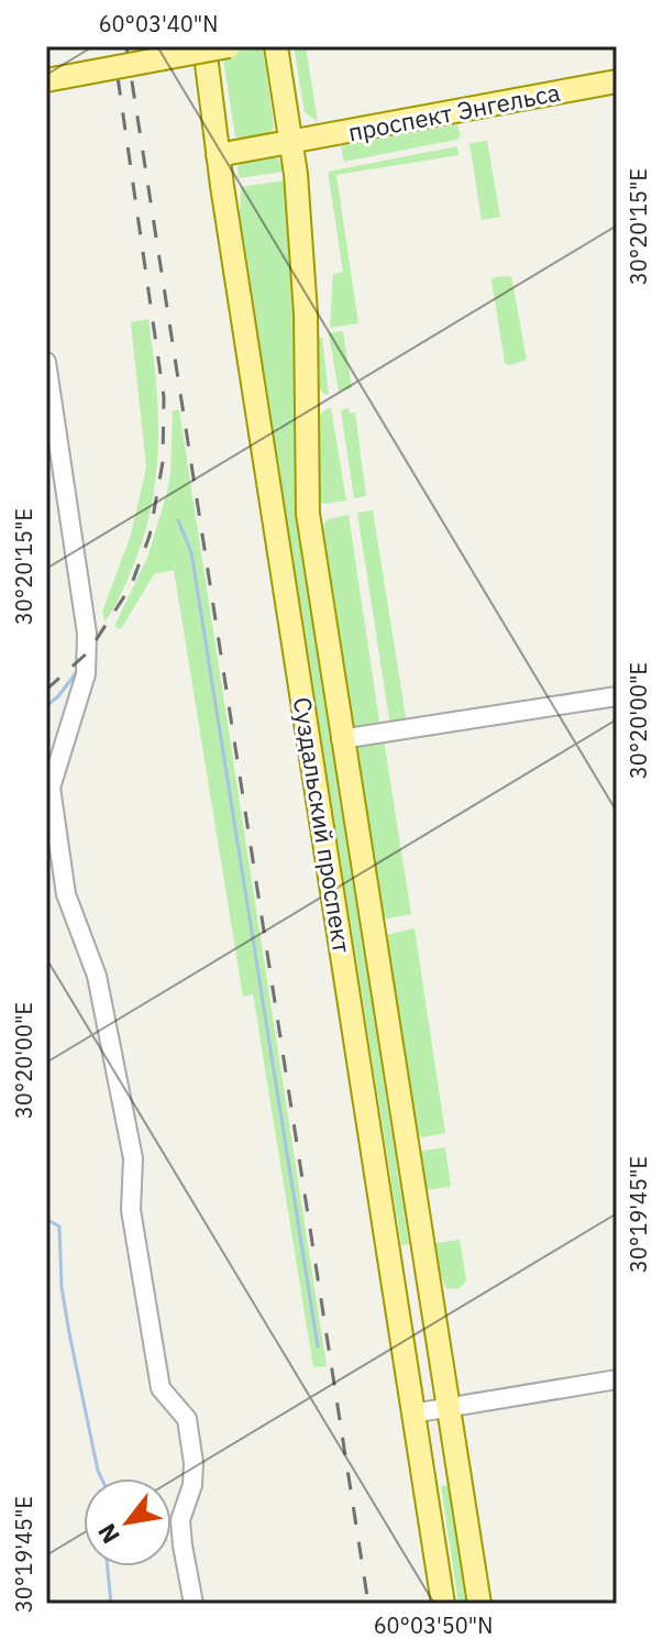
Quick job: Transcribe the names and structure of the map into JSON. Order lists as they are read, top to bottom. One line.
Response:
{"streets":{"main road":["проспект Энгельса","Суздальский проспект"]},"crossings":[["проспект Энгельса","Суздальский проспект"]],"north":"bottom left","coordinates":["60°03'40\"N","30°20'15\"E","30°20'00\"E","30°19'45\"E","60°03'50\"N"]}
